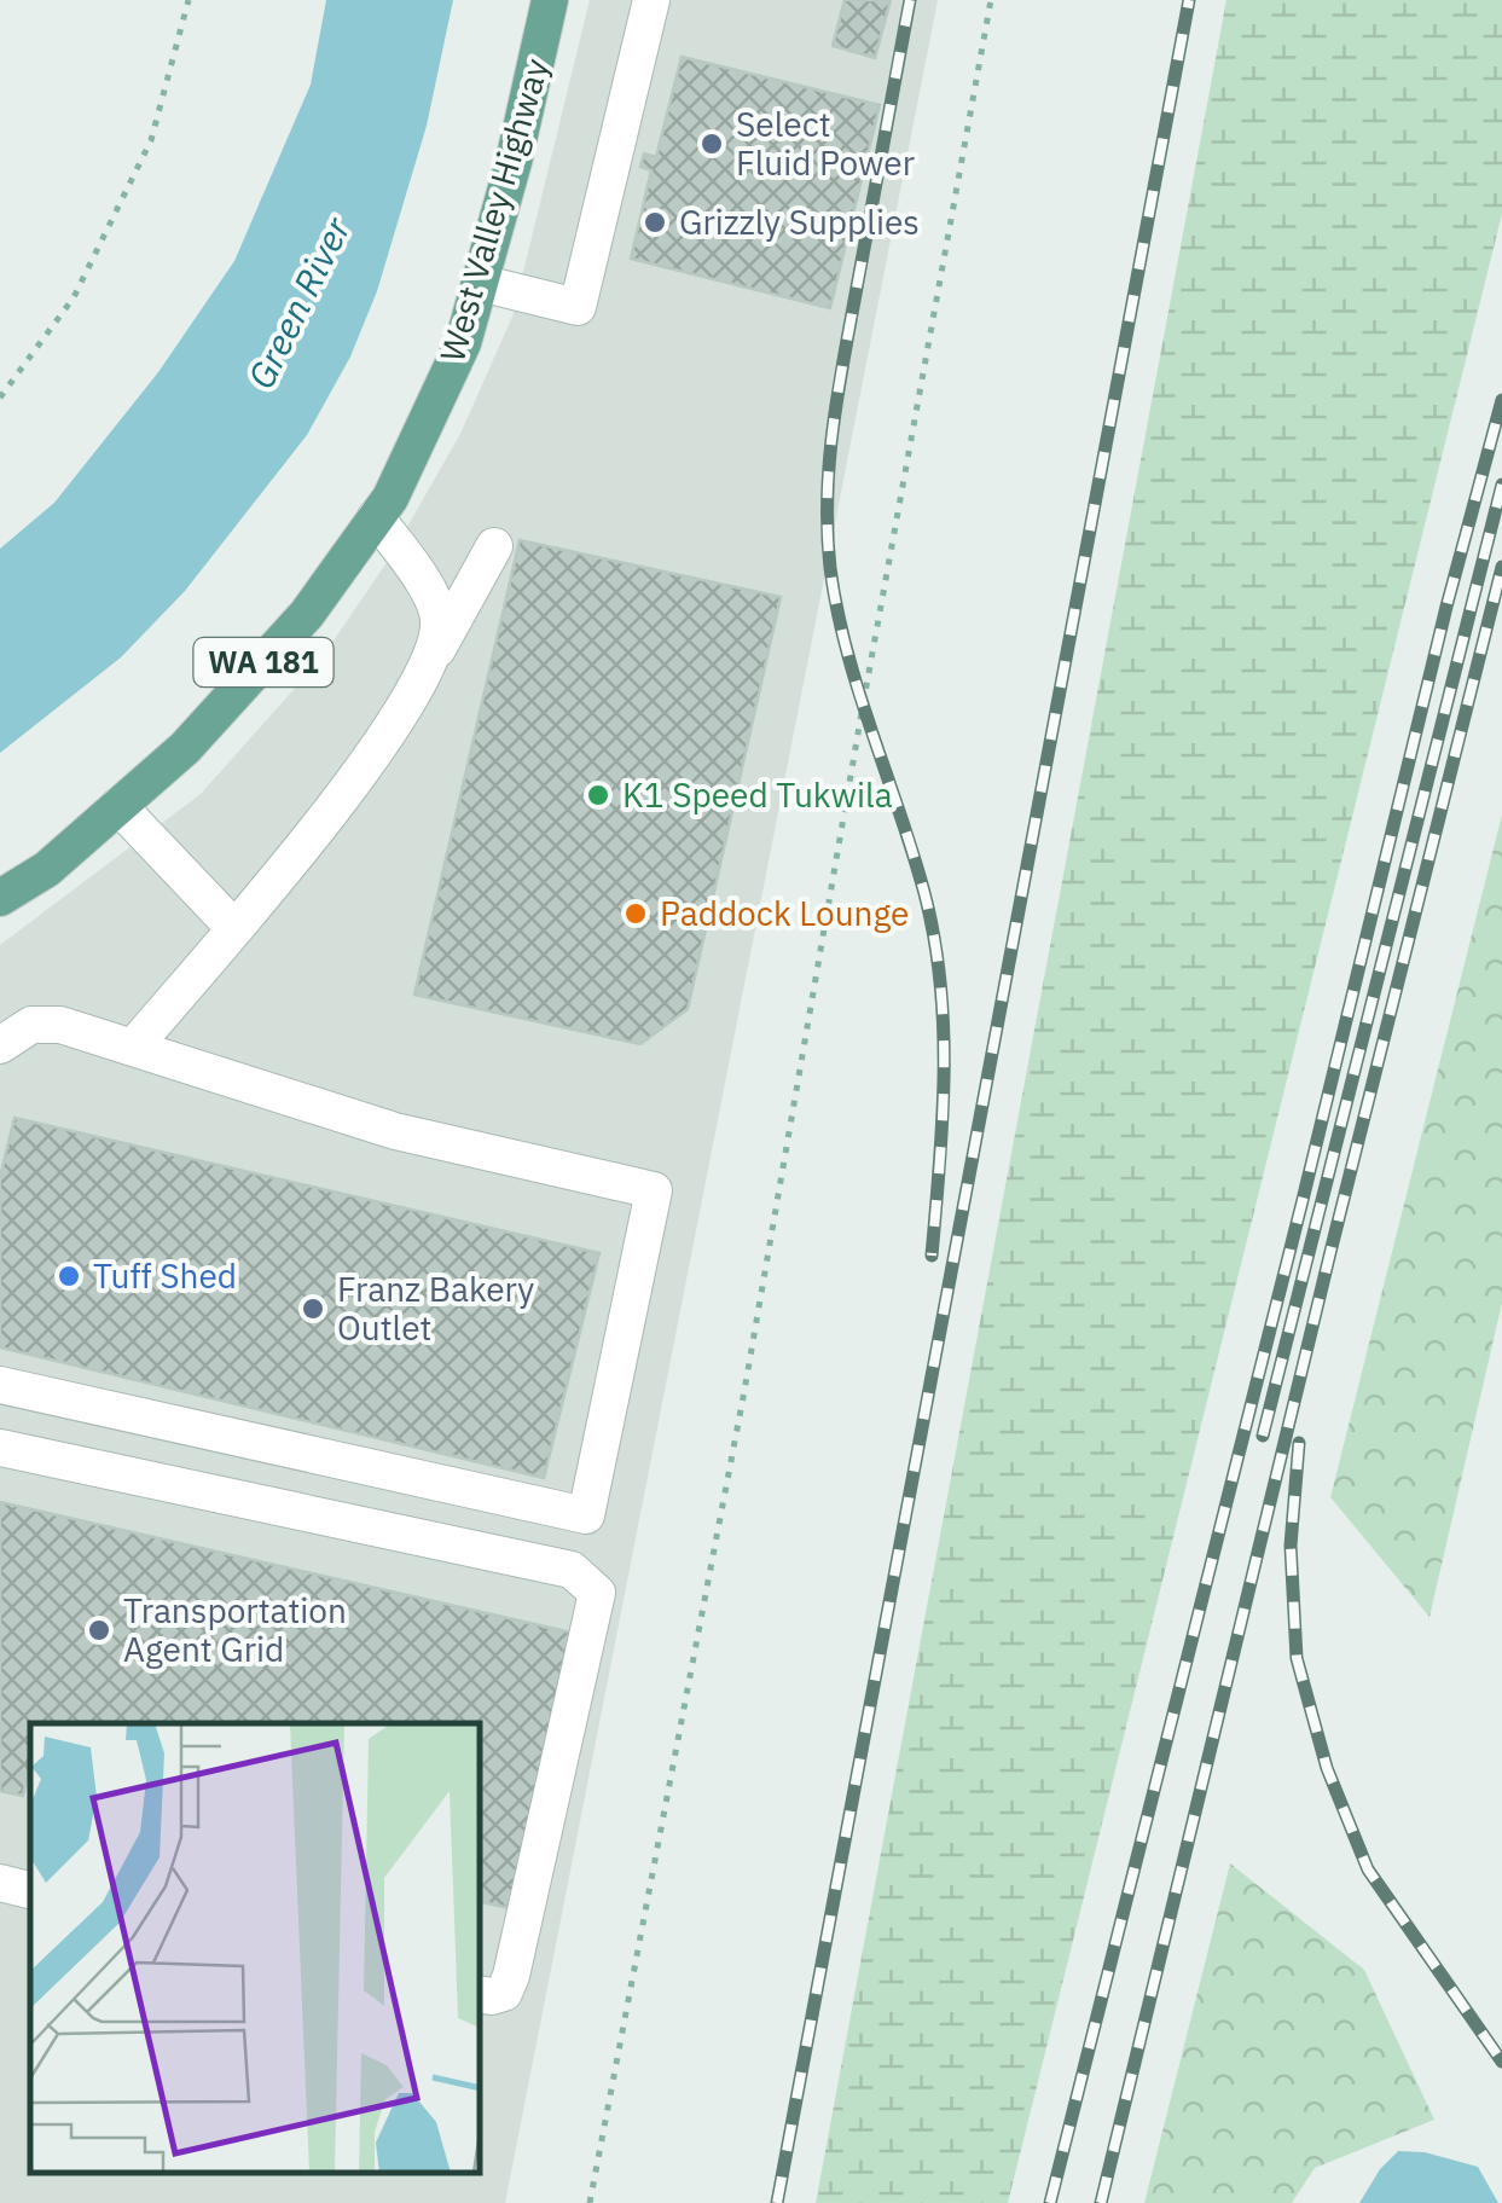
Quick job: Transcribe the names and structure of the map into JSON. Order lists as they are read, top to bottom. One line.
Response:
{"streets":{"main road":["West Valley Highway","WA 181"]},"water":["Green River"],"places":["Select Fluid Power","Grizzly Supplies","K1 Speed Tukwila","Paddock Lounge","Tuff Shed","Franz Bakery Outlet","Transportation Agent Grid"]}
